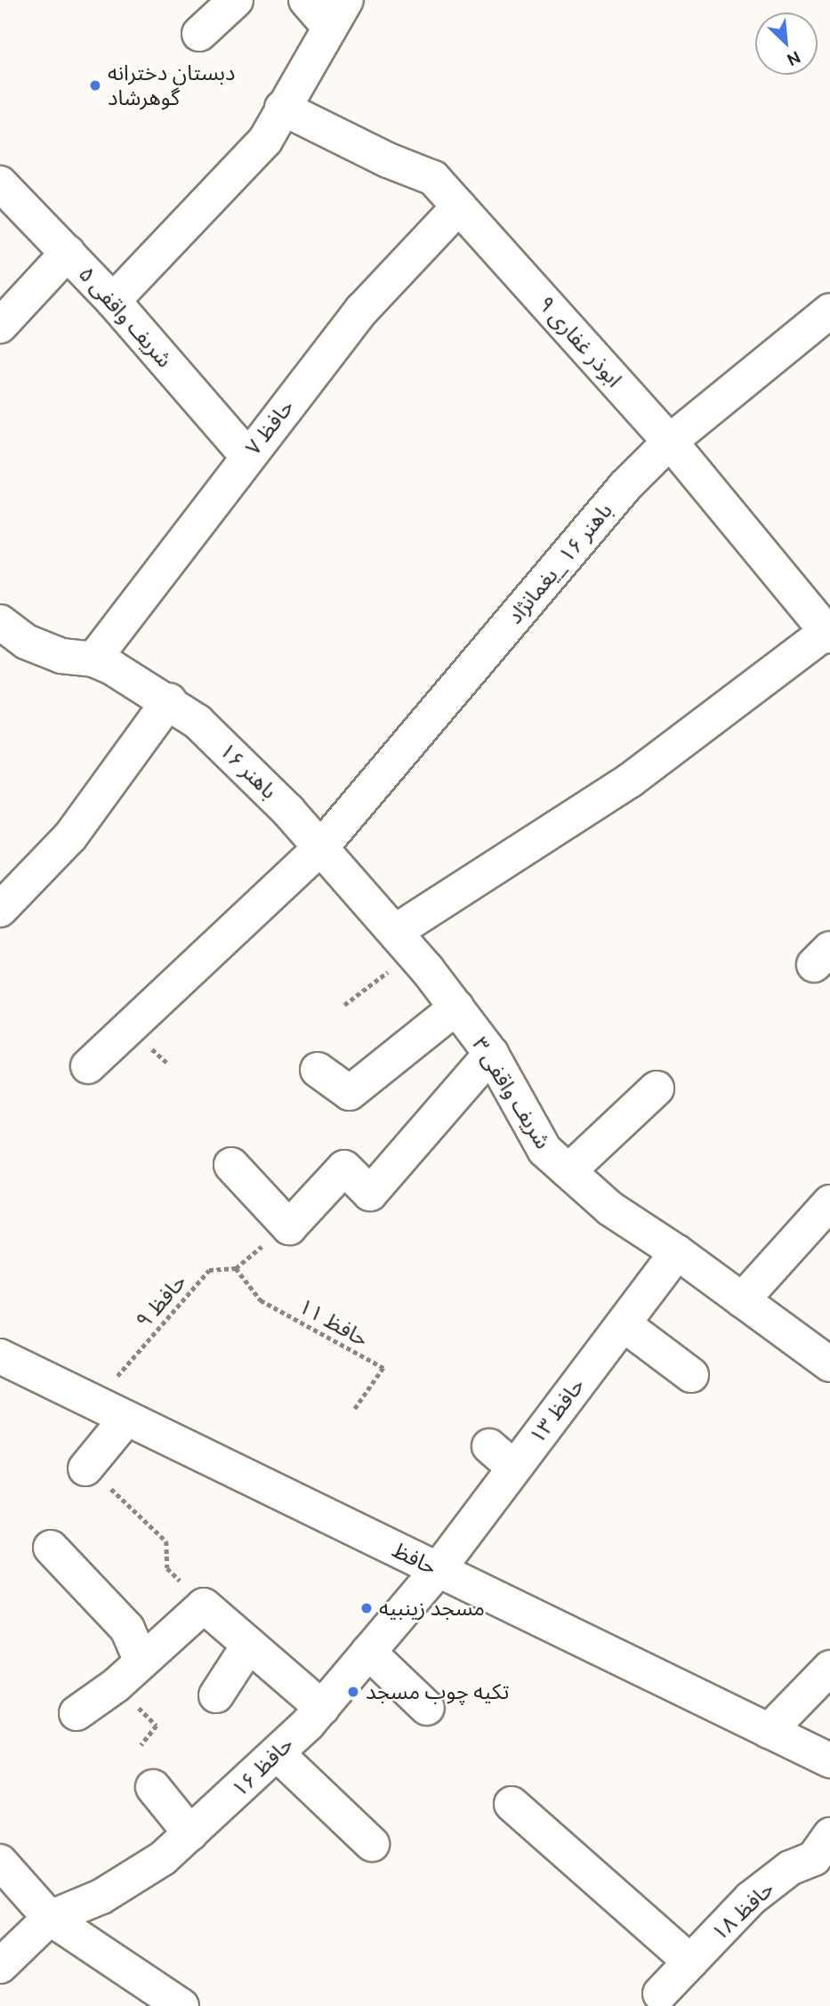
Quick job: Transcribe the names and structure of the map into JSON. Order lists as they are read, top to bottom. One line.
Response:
{"streets":{"street":["شریف واقفی ۵","ابوذر غفاری ۹","حافظ ۷","باهنر ۱۶ _یغمانژاد","باهنر ۱۶","شریف واقفی ۳","حافظ ۱۳","حافظ","حافظ ۱۶","حافظ ۱۸"],"path":["حافظ ۹","حافظ ۱۱"]},"crossings":[["شریف واقفی ۵","حافظ ۷"],["ابوذر غفاری ۹","حافظ ۷"],["ابوذر غفاری ۹","باهنر ۱۶ _یغمانژاد"],["حافظ ۷","باهنر ۱۶"],["باهنر ۱۶ _یغمانژاد","باهنر ۱۶"],["باهنر ۱۶ _یغمانژاد","شریف واقفی ۳"],["باهنر ۱۶","شریف واقفی ۳"],["شریف واقفی ۳","حافظ ۱۳"],["حافظ ۹","حافظ ۱۱"],["حافظ ۹","حافظ"],["حافظ ۱۳","حافظ"],["حافظ ۱۳","حافظ ۱۶"],["حافظ","حافظ ۱۶"]],"places":["دبستان دخترانه گوهرشاد","مسجد زینبیه","تکیه چوب مسجد"],"north":"bottom right"}
